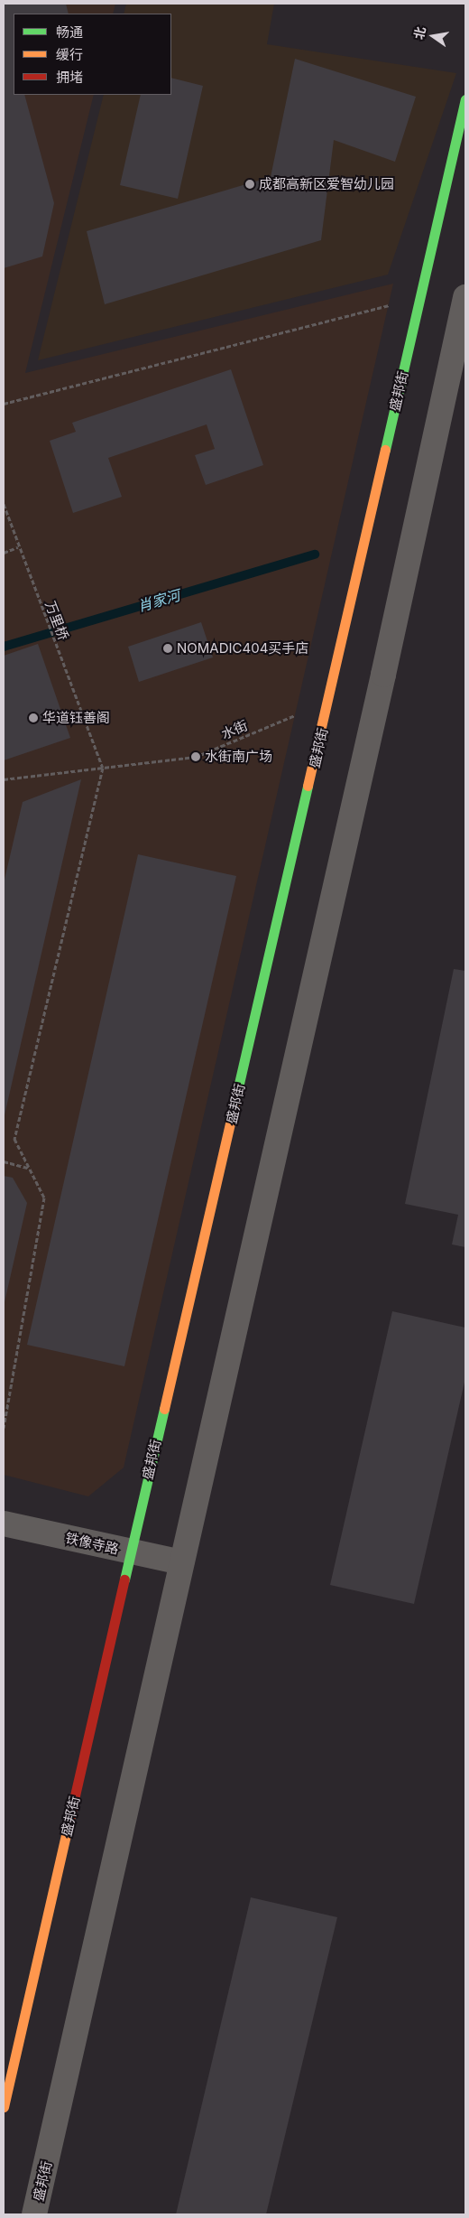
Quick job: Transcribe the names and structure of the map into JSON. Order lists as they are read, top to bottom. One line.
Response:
{"streets":{"street":["盛邦街","铁像寺路"],"path":["万里桥","水街"]},"crossings":[["盛邦街","水街"],["盛邦街","铁像寺路"],["万里桥","水街"]],"water":["肖家河"],"places":["成都高新区爱智幼儿园","NOMADIC404买手店","华道钰善阁","水街南广场"],"legend":["畅通","缓行","拥堵"],"north":"left"}
